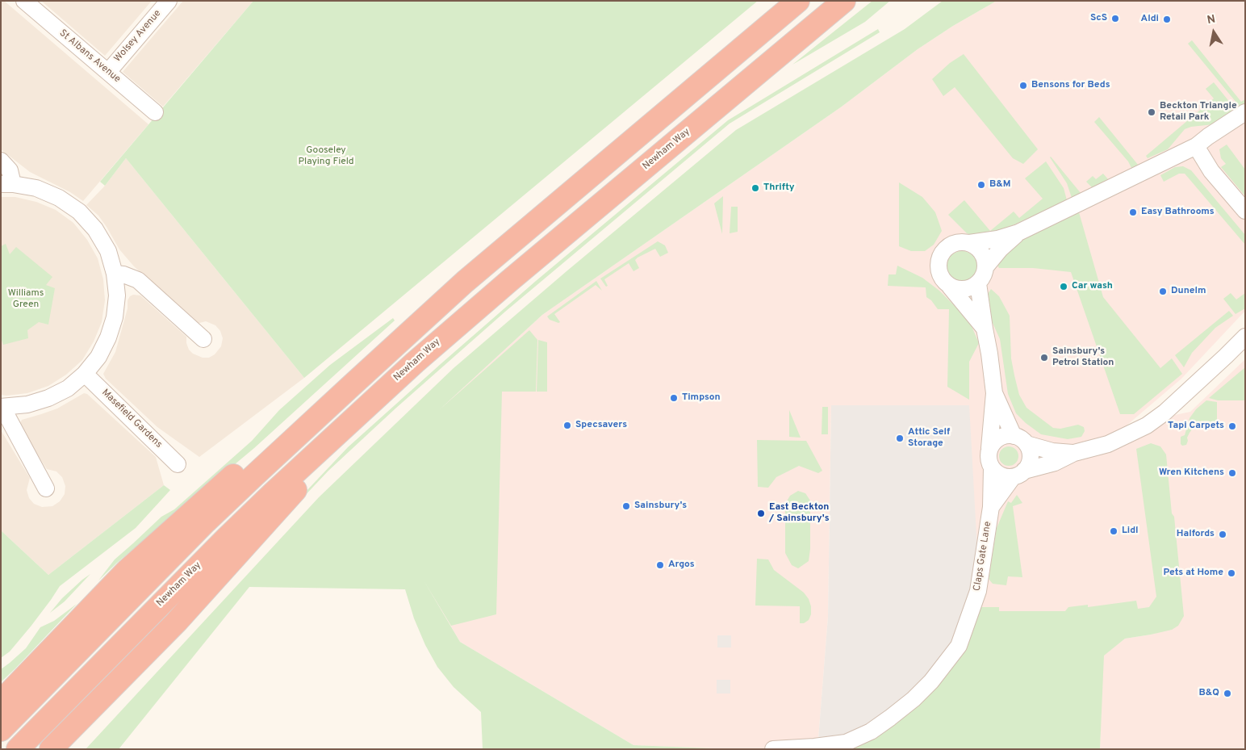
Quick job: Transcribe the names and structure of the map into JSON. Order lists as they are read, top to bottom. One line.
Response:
{"streets":{"highway":["Newham Way"],"street":["Wolsey Avenue","St Albans Avenue","Masefield Gardens","Claps Gate Lane"]},"crossings":[["Wolsey Avenue","St Albans Avenue"]],"parks":["Gooseley Playing Field","Williams Green"],"places":["ScS","Aldi","Bensons for Beds","Beckton Triangle Retail Park","B&M","Thrifty","Easy Bathrooms","Car wash","Dunelm","Sainsbury's Petrol Station","Timpson","Specsavers","Tapi Carpets","Attic Self Storage","Wren Kitchens","Sainsbury's","East Beckton / Sainsbury's","Lidl","Halfords","Argos","Pets at Home","B&Q"],"north":"top"}
